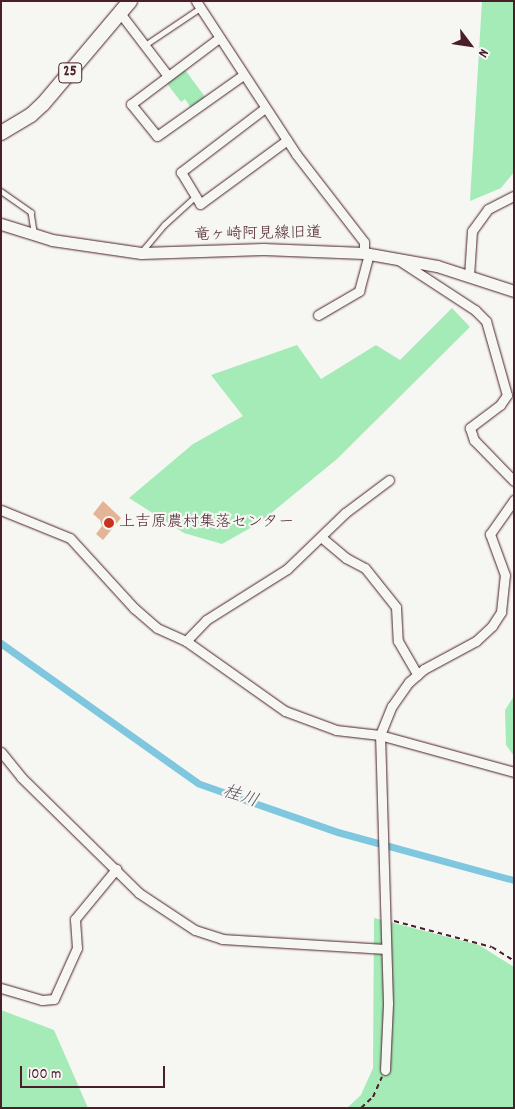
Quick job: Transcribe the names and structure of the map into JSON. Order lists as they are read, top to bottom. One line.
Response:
{"streets":{"main road":["25"],"street":["竜ヶ崎阿見線旧道"]},"water":["桂川"],"places":["上吉原農村集落センター"],"scale_bar":"100 m","north":"bottom right"}
